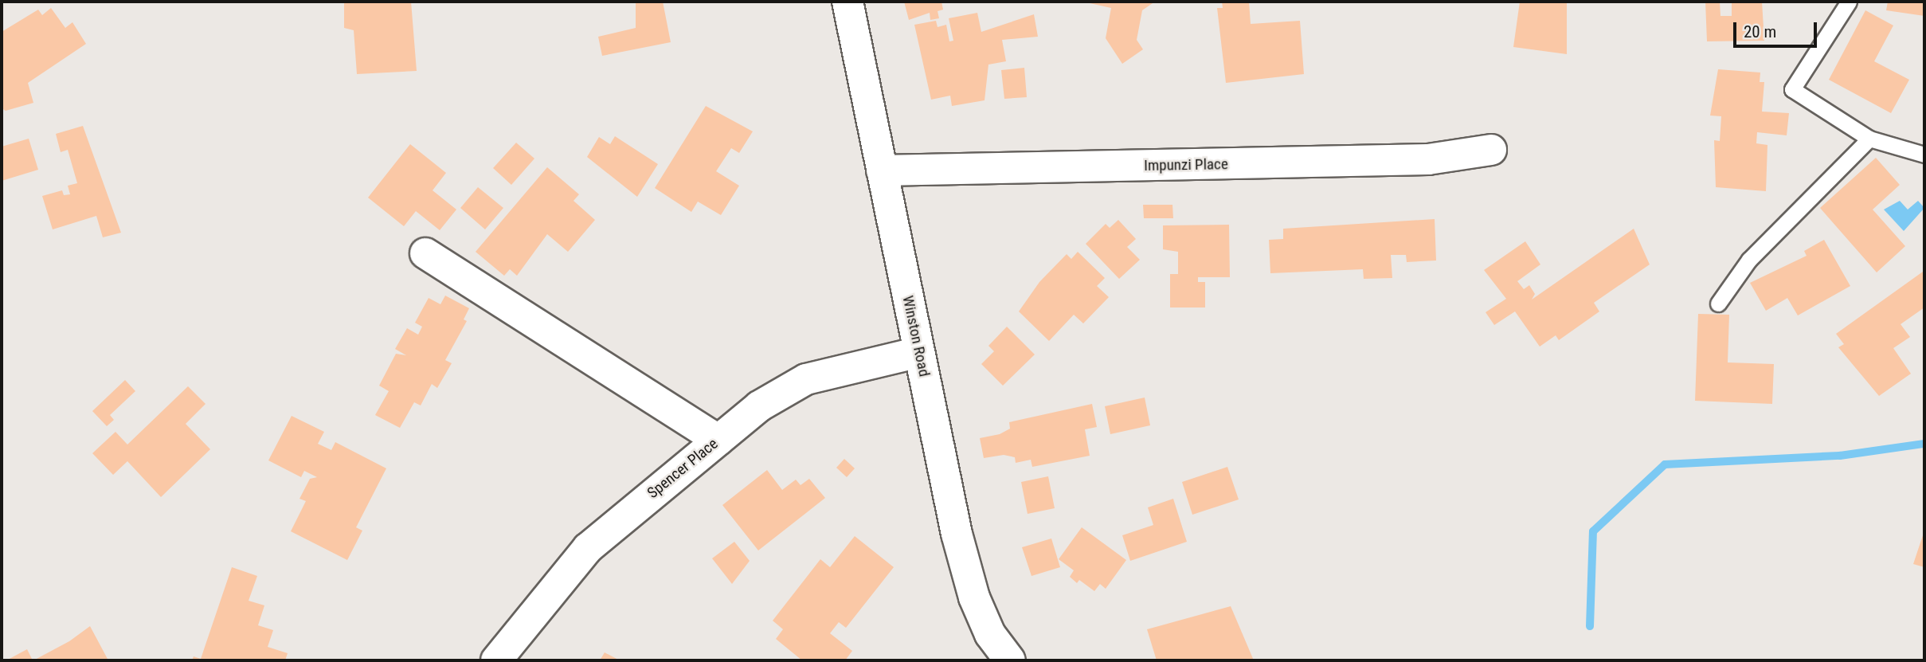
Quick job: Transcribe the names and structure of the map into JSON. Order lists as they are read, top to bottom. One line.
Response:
{"streets":{"street":["Impunzi Place","Winston Road","Spencer Place"]},"crossings":[["Impunzi Place","Winston Road"],["Winston Road","Spencer Place"]],"scale_bar":"20 m"}
